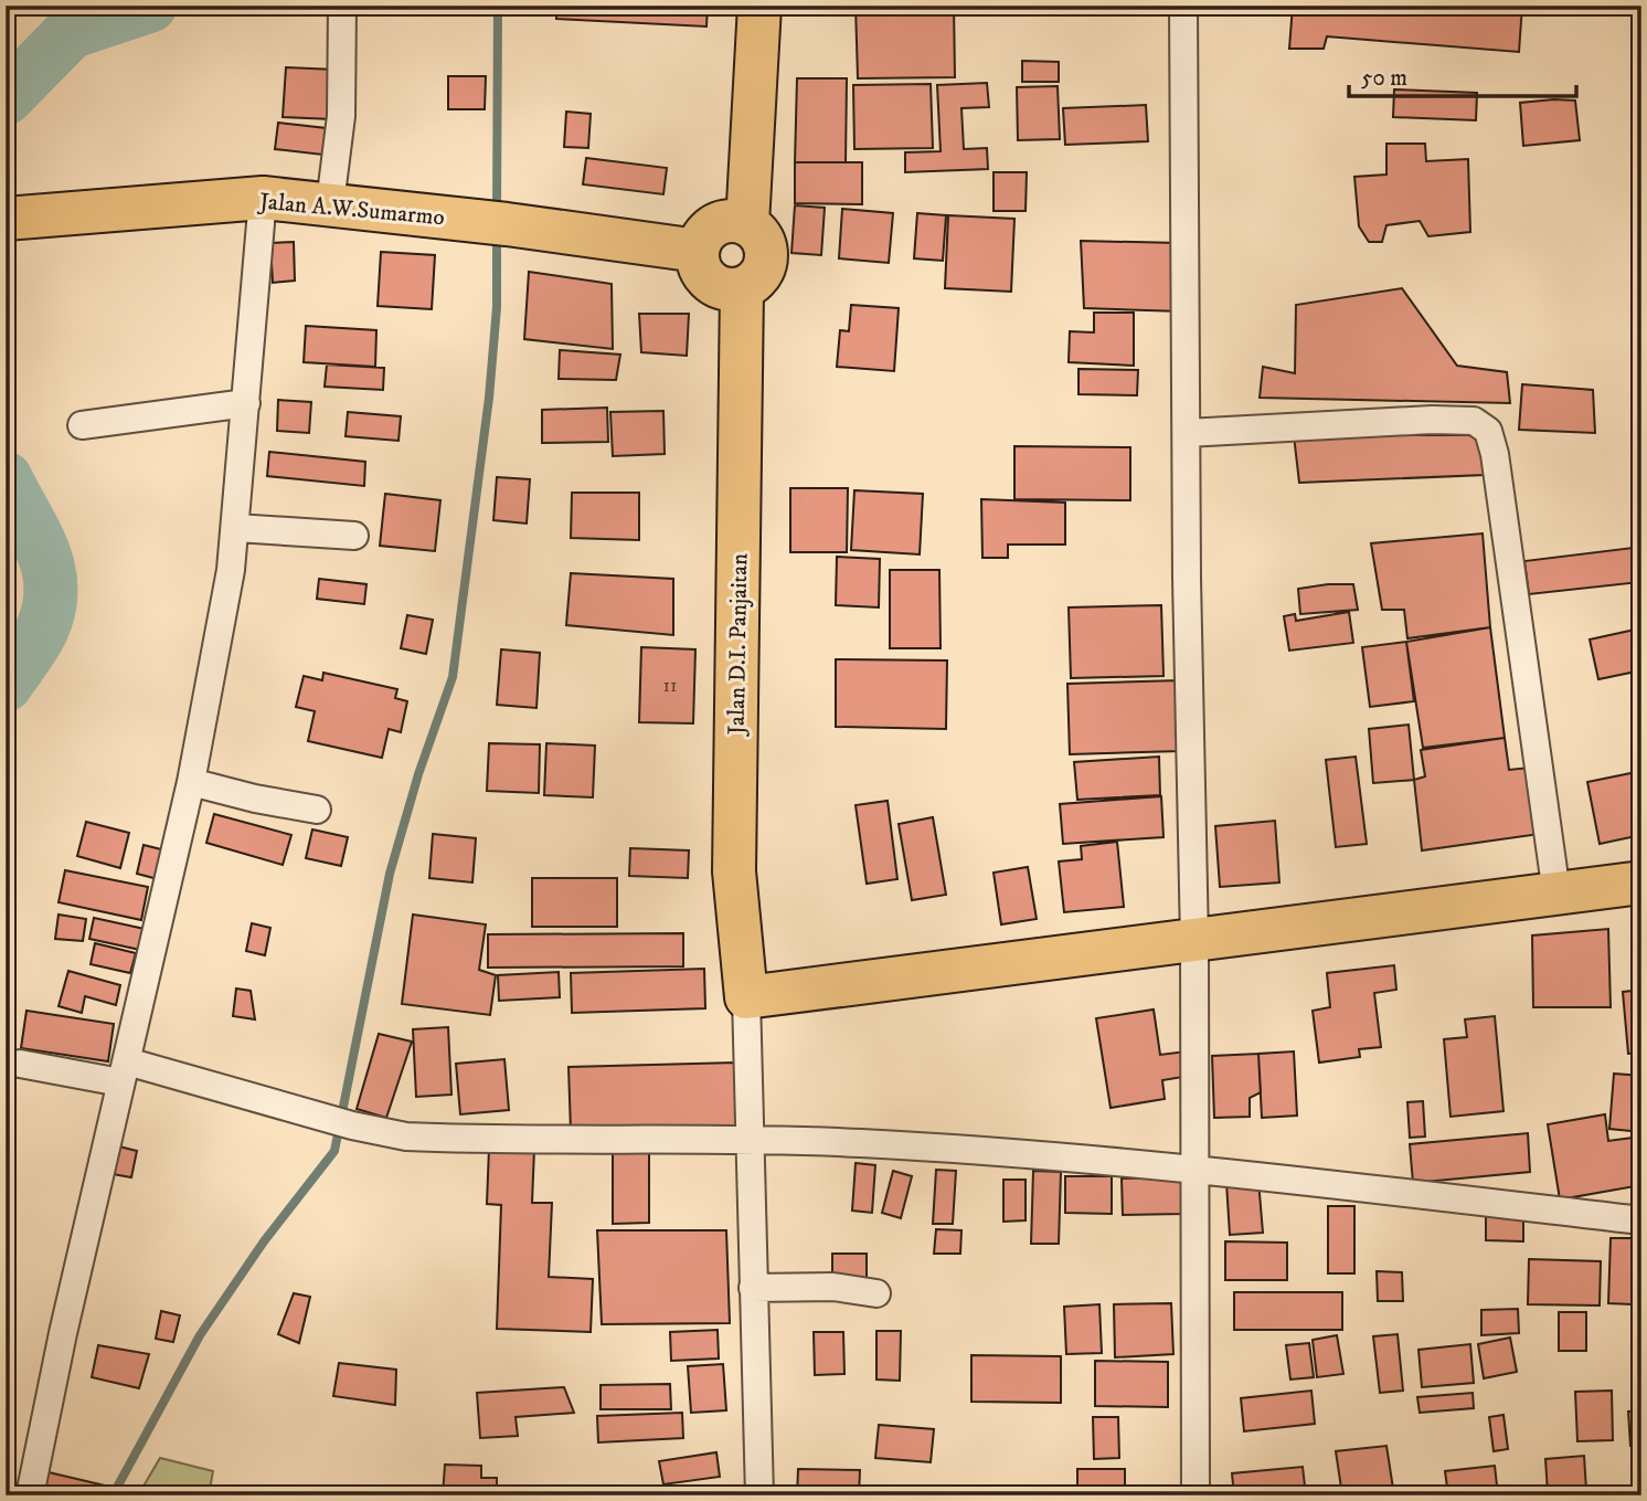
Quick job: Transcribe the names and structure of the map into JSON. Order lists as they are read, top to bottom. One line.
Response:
{"streets":{"main road":["Jalan A.W.Sumarmo","Jalan D.I. Panjaitan"]},"crossings":[["Jalan A.W.Sumarmo","Jalan D.I. Panjaitan"]],"house_numbers":["11"],"scale_bar":"50 m"}
